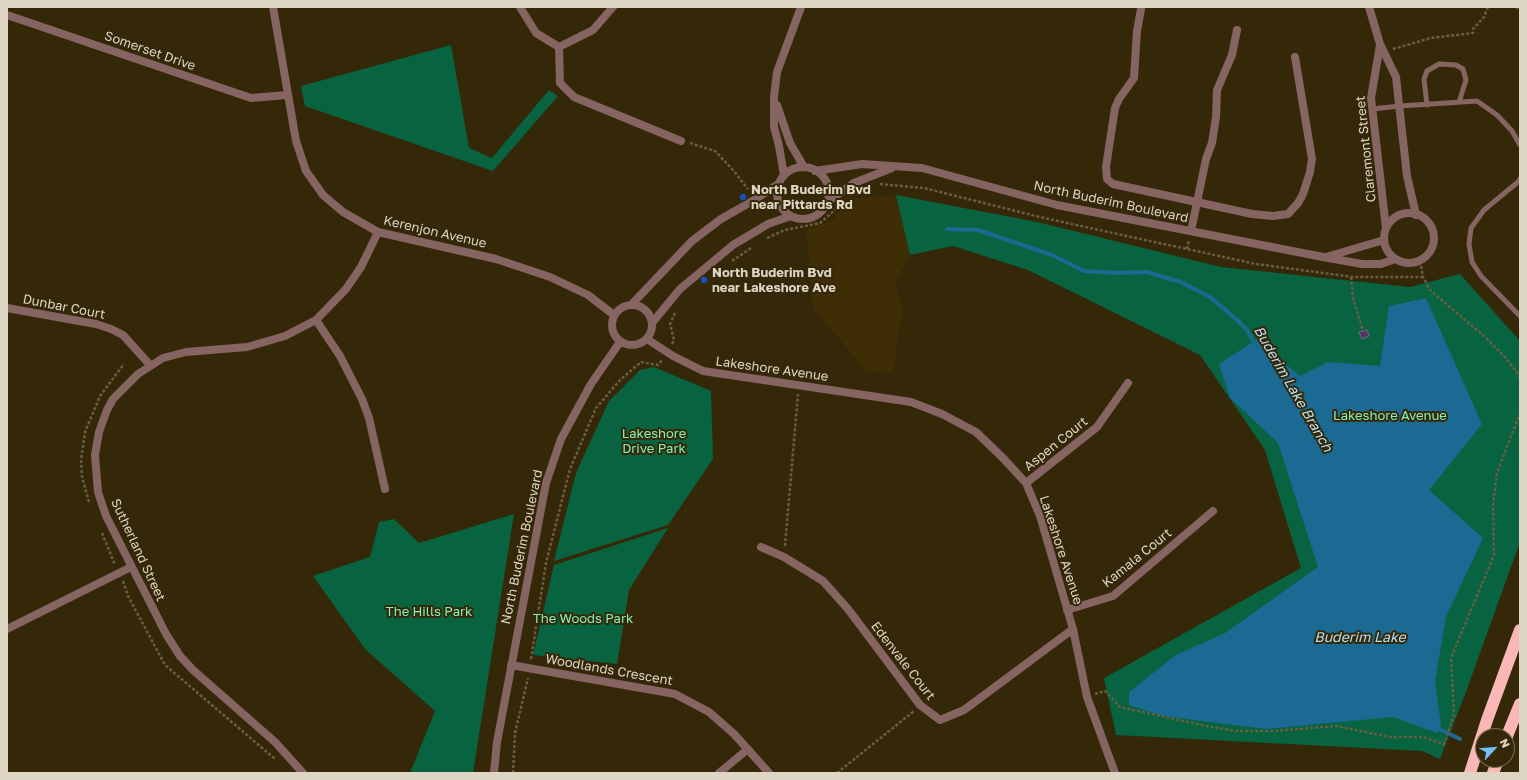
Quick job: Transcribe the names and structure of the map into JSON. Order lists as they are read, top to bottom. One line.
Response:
{"streets":{"street":["Somerset Drive","Claremont Street","North Buderim Boulevard","Kerenjon Avenue","Dunbar Court","Lakeshore Avenue","Aspen Court","Sutherland Street","Kamala Court","Edenvale Court","Woodlands Crescent"]},"crossings":[["Somerset Drive","Kerenjon Avenue"],["Claremont Street","North Buderim Boulevard"],["North Buderim Boulevard","Kerenjon Avenue"],["North Buderim Boulevard","Lakeshore Avenue"],["North Buderim Boulevard","Woodlands Crescent"],["Kerenjon Avenue","Lakeshore Avenue"],["Kerenjon Avenue","Sutherland Street"],["Dunbar Court","Sutherland Street"],["Lakeshore Avenue","Aspen Court"],["Lakeshore Avenue","Kamala Court"],["Lakeshore Avenue","Edenvale Court"]],"water":["Buderim Lake Branch","Buderim Lake"],"parks":["Lakeshore Avenue","Lakeshore Drive Park","The Hills Park","The Woods Park"],"places":["North Buderim Bvd near Pittards Rd","North Buderim Bvd near Lakeshore Ave"],"north":"top right"}
